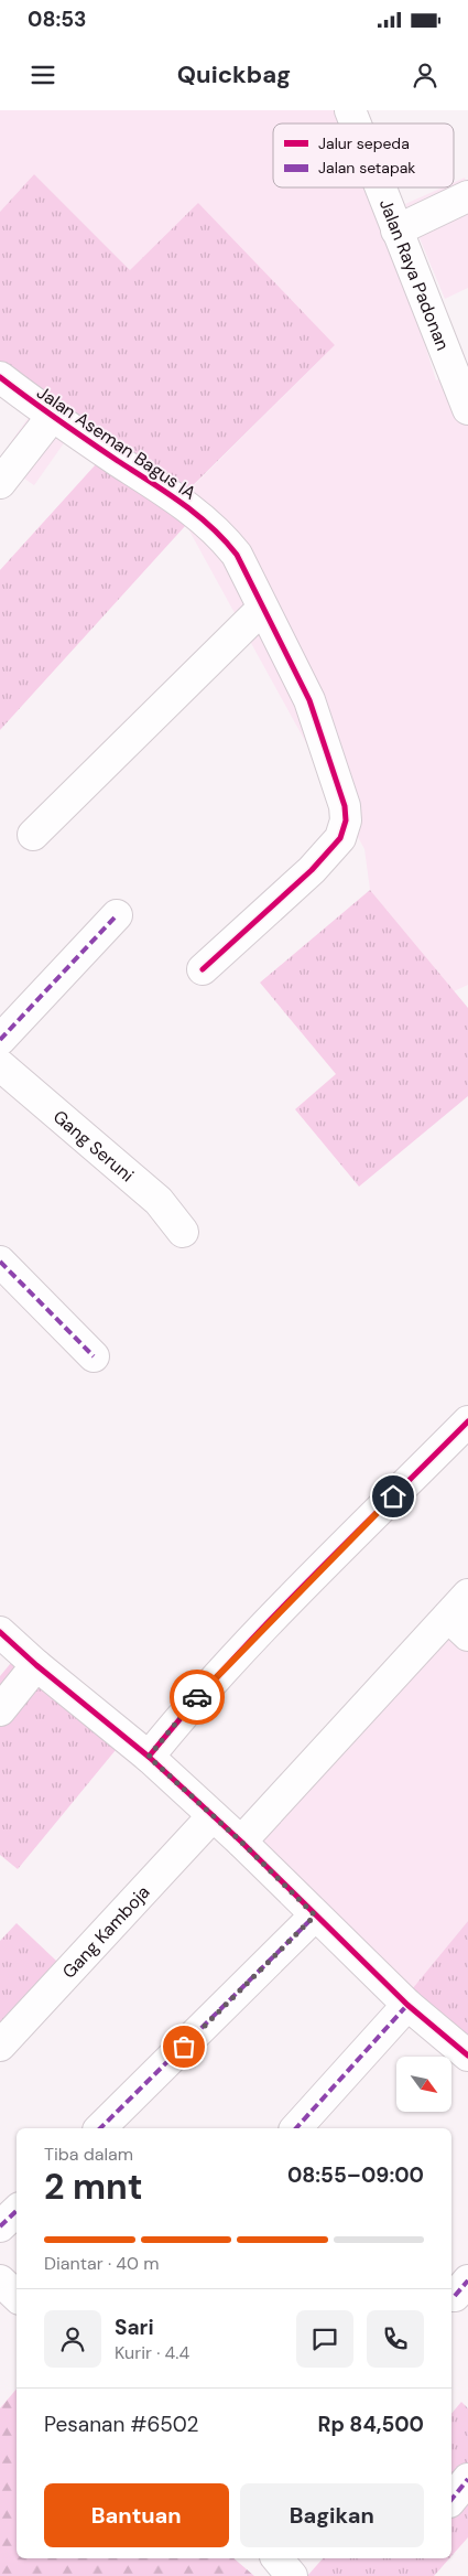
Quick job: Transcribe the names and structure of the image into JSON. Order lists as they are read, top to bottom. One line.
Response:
{"streets":{"street":["Jalan Raya Padonan","Jalan Aseman Bagus IA","Gang Seruni","Gang Kamboja"]},"legend":["Jalur sepeda","Jalan setapak"],"north":"bottom right","page":{"status":"08:53","header":"Quickbag","heading":["2 mnt","Tiba dalam","08:55–09:00"],"panel":["Sari","Kurir · 4.4","Pesanan #6502","Rp 84,500"],"bar":"Diantar · 40 m","buttons":["Bantuan","Bagikan"]}}
